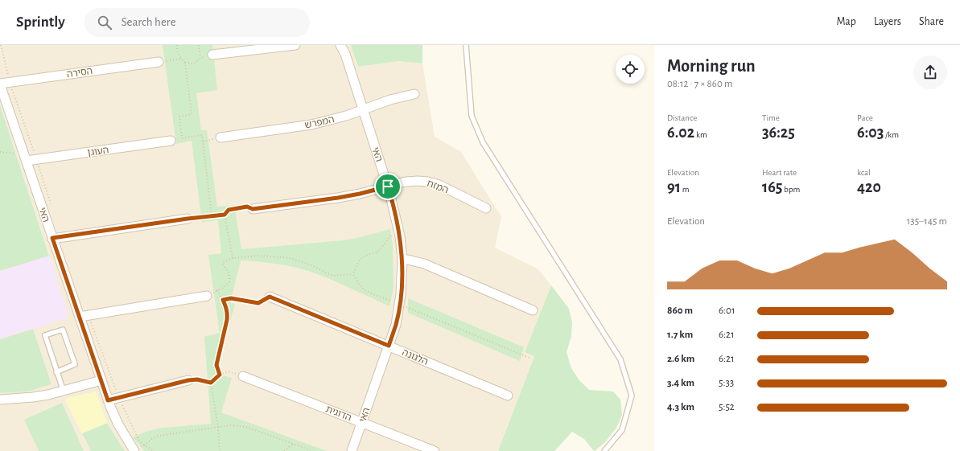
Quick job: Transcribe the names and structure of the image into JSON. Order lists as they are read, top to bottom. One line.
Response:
{"streets":{"street":["הסירה","המפרש","העוגן","האי","המזח","הלגונה","הדוגית"]},"crossings":[["הסירה","האי"],["המפרש","האי"],["העוגן","האי"],["האי","המזח"],["האי","הלגונה"],["האי","הדוגית"]],"page":{"header":"Sprintly","search":"Search here","nav":["Map","Layers","Share"],"heading":["Morning run","08:12 · 7 × 860 m"],"stats":[["Distance","6.02 km"],["Time","36:25"],["Pace","6:03 /km"],["Elevation","91 m"],["Heart rate","165 bpm"],["kcal","420"]],"chart":["Elevation","135–145 m"],"list":[{"name":"860 m","note":"6:01"},{"name":"1.7 km","note":"6:21"},{"name":"2.6 km","note":"6:21"},{"name":"3.4 km","note":"5:33"},{"name":"4.3 km","note":"5:52"}]}}
